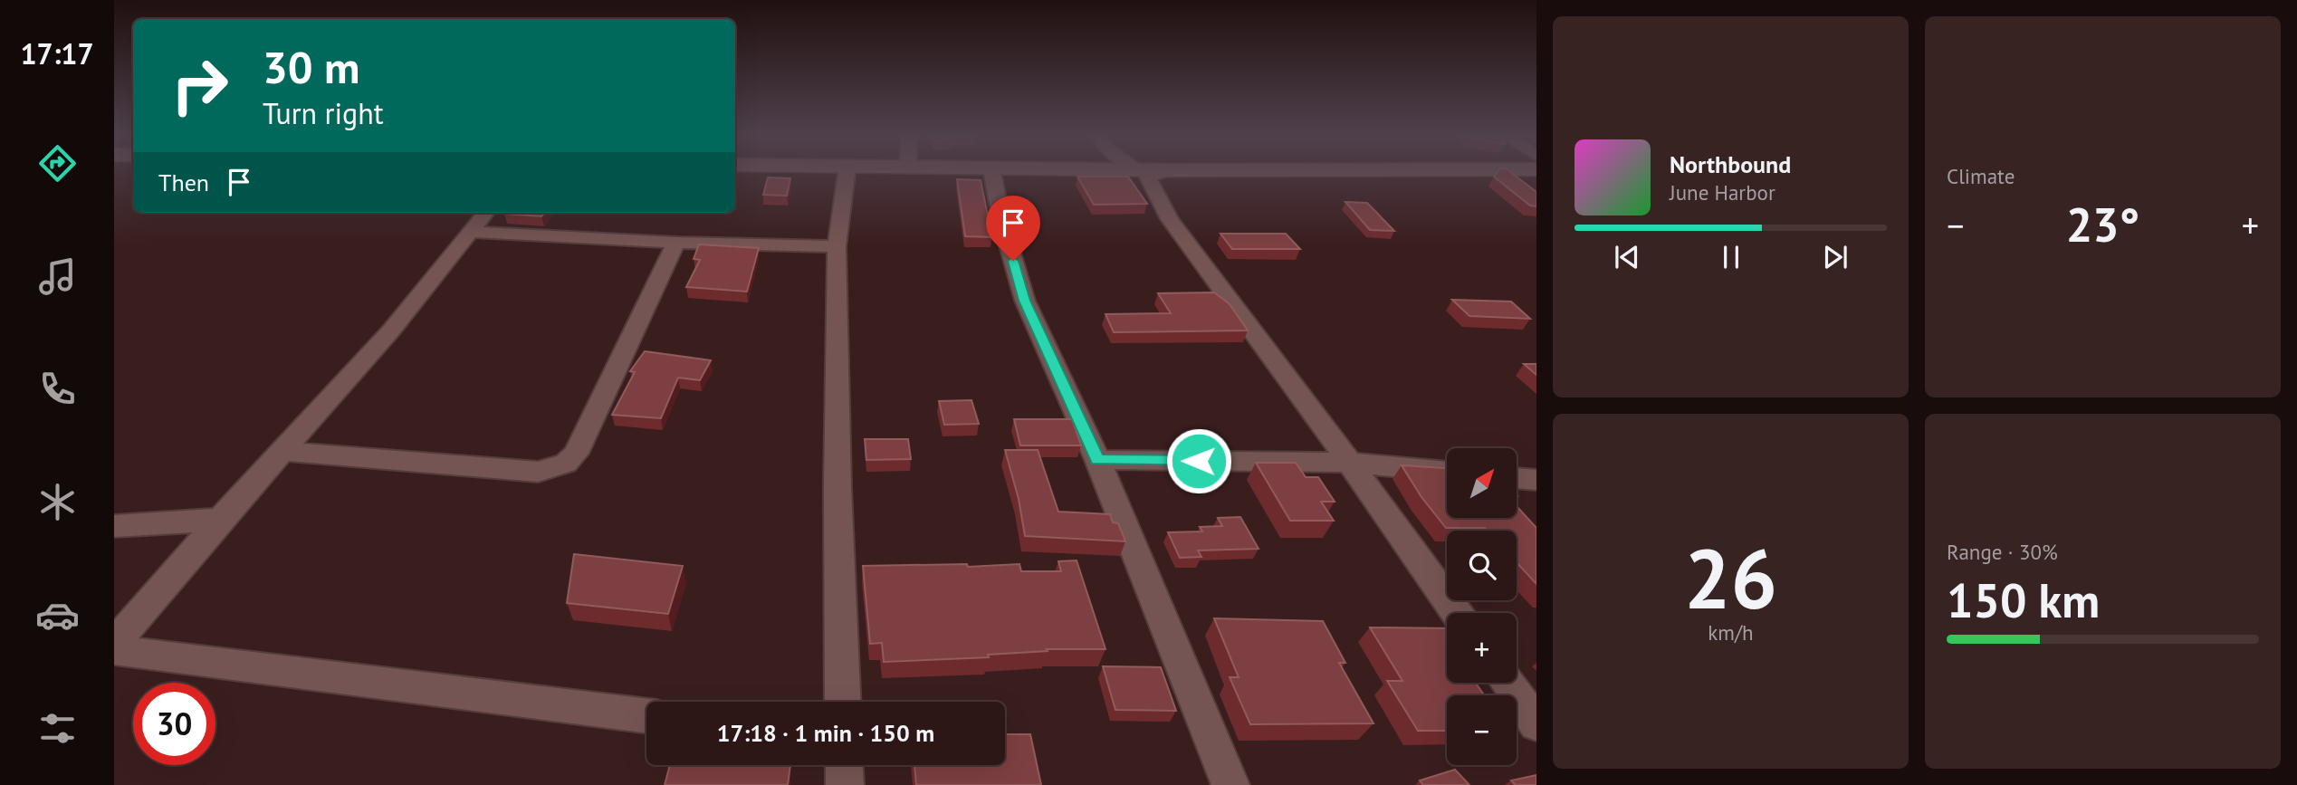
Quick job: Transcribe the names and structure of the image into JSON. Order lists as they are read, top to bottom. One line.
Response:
{"north":"top right","page":{"tabs":"17:17","tile":["Climate",["26","km/h"],["Range · 30%","150 km"]],"turn":["30 m","Turn right"],"song":["Northbound","June Harbor"],"then":"Then","heat":["−","23°","+"],"map_buttons":["+","−"],"limit":"30","trip":"17:18 · 1 min · 150 m"}}
